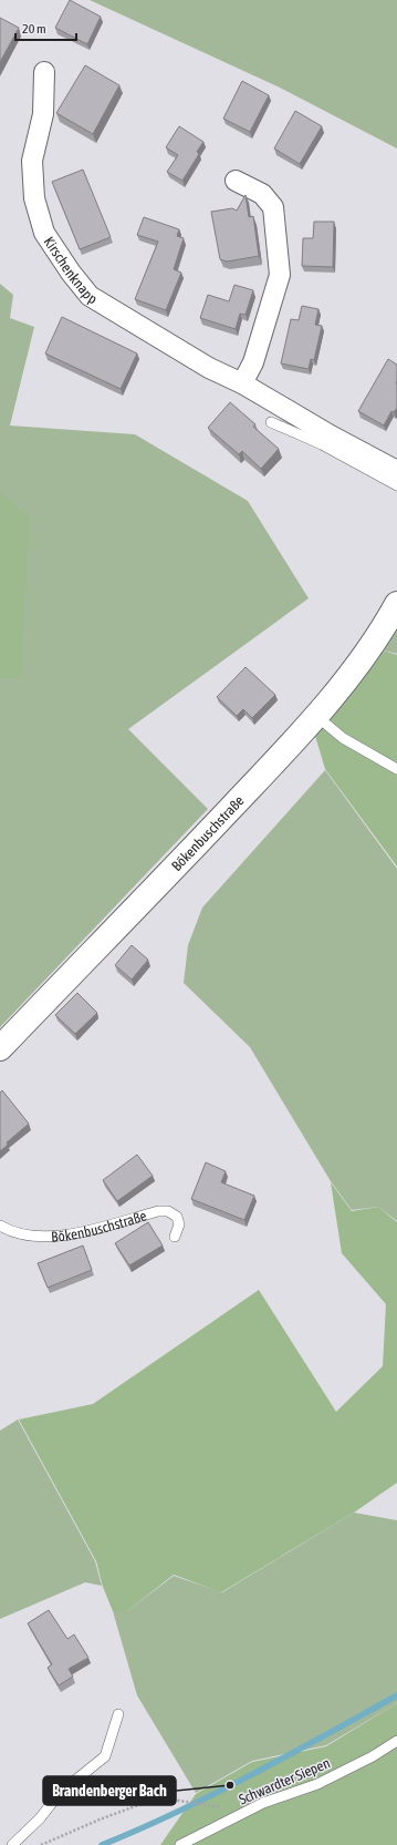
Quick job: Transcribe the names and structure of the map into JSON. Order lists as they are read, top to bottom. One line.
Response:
{"streets":{"main road":["Bökenbuschstraße"],"street":["Kirschenknapp"],"lane":["Schwardter Siepen"]},"places":["Brandenberger Bach"],"scale_bar":"20 m"}
